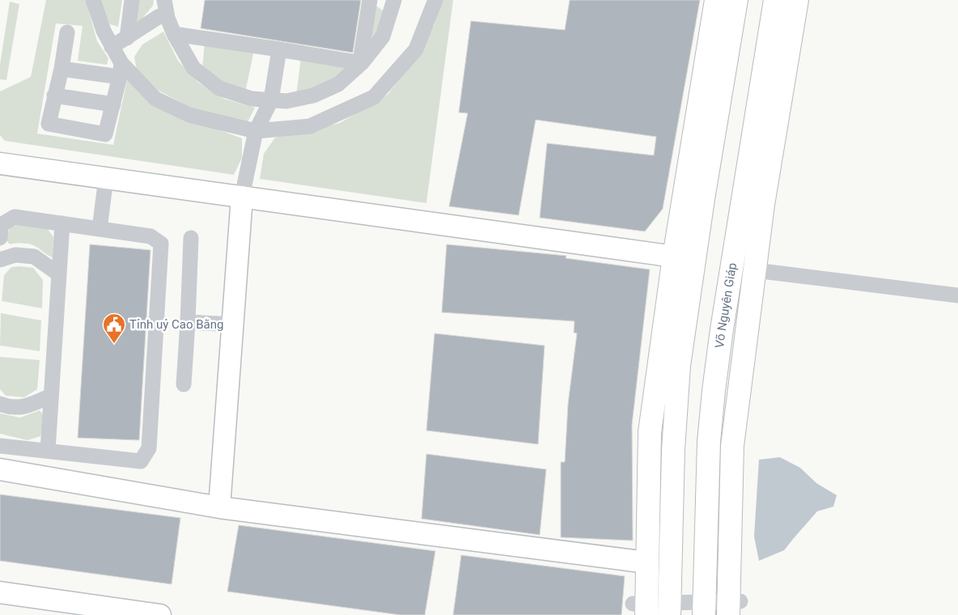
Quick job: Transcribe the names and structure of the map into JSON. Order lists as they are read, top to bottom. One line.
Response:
{"streets":{"highway":["Võ Nguyên Giáp"]},"places":{"public building":["Tỉnh uỷ Cao Bằng"]}}
